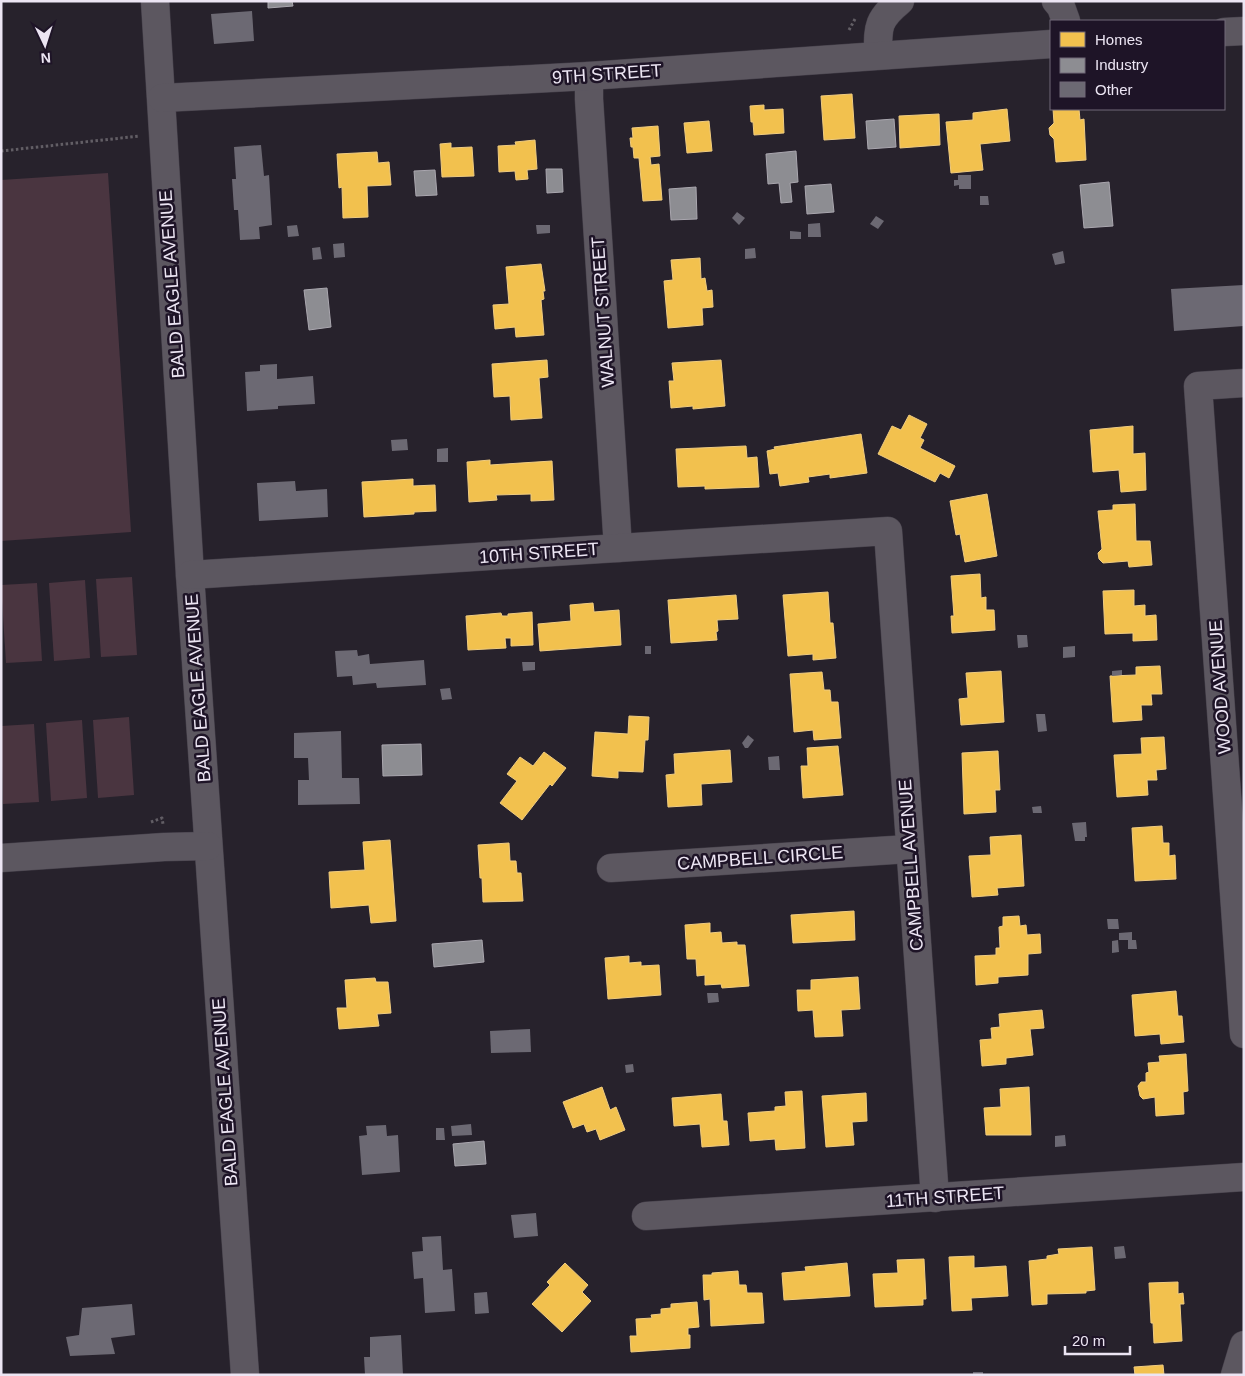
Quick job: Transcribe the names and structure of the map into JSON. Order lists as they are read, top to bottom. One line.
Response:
{"streets":{"street":["9TH STREET","BALD EAGLE AVENUE","WALNUT STREET","10TH STREET","WOOD AVENUE","CAMPBELL CIRCLE","CAMPBELL AVENUE","11TH STREET"]},"crossings":[["9TH STREET","BALD EAGLE AVENUE"],["9TH STREET","WALNUT STREET"],["BALD EAGLE AVENUE","10TH STREET"],["WALNUT STREET","10TH STREET"],["10TH STREET","CAMPBELL AVENUE"],["CAMPBELL CIRCLE","CAMPBELL AVENUE"],["CAMPBELL AVENUE","11TH STREET"]],"legend":["Homes","Industry","Other"],"scale_bar":"20 m","north":"bottom"}
